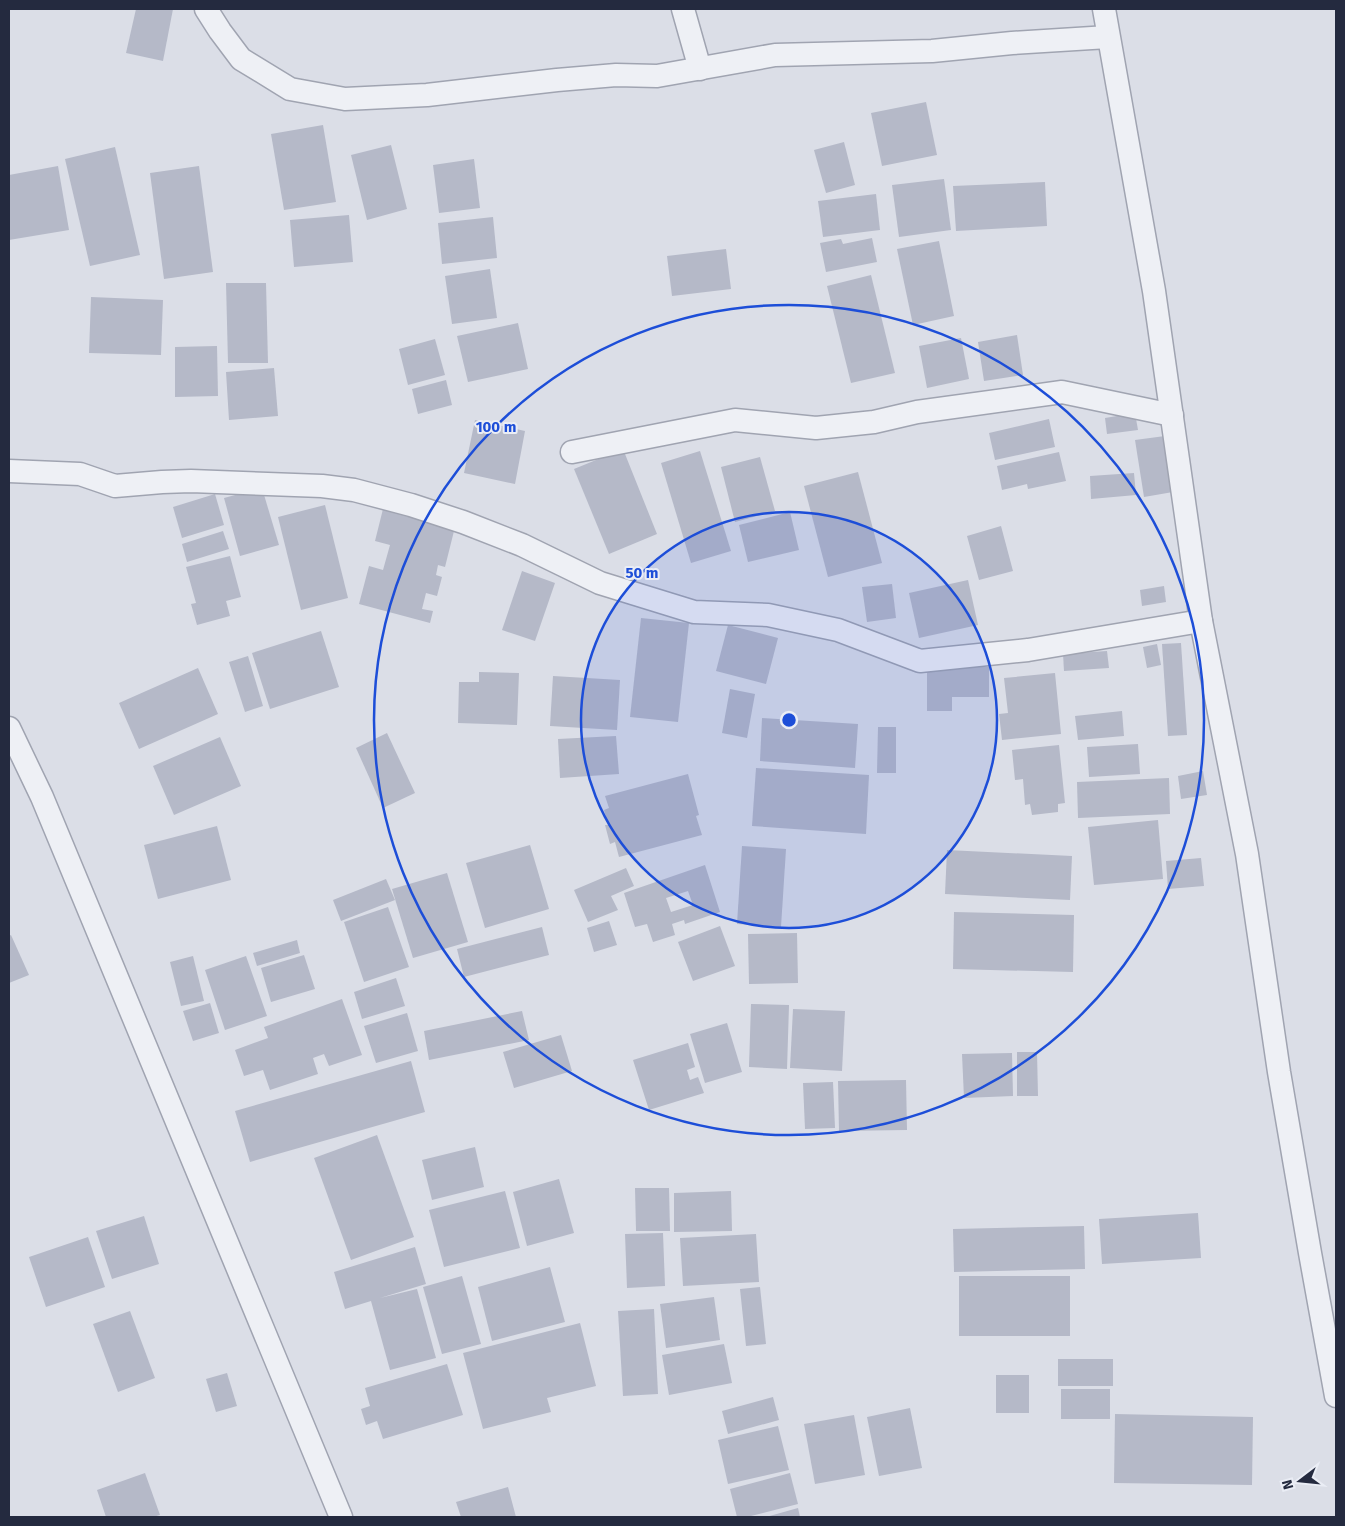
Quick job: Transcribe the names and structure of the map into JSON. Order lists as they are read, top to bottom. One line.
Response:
{"north":"left","rings":["100 m","50 m"]}
